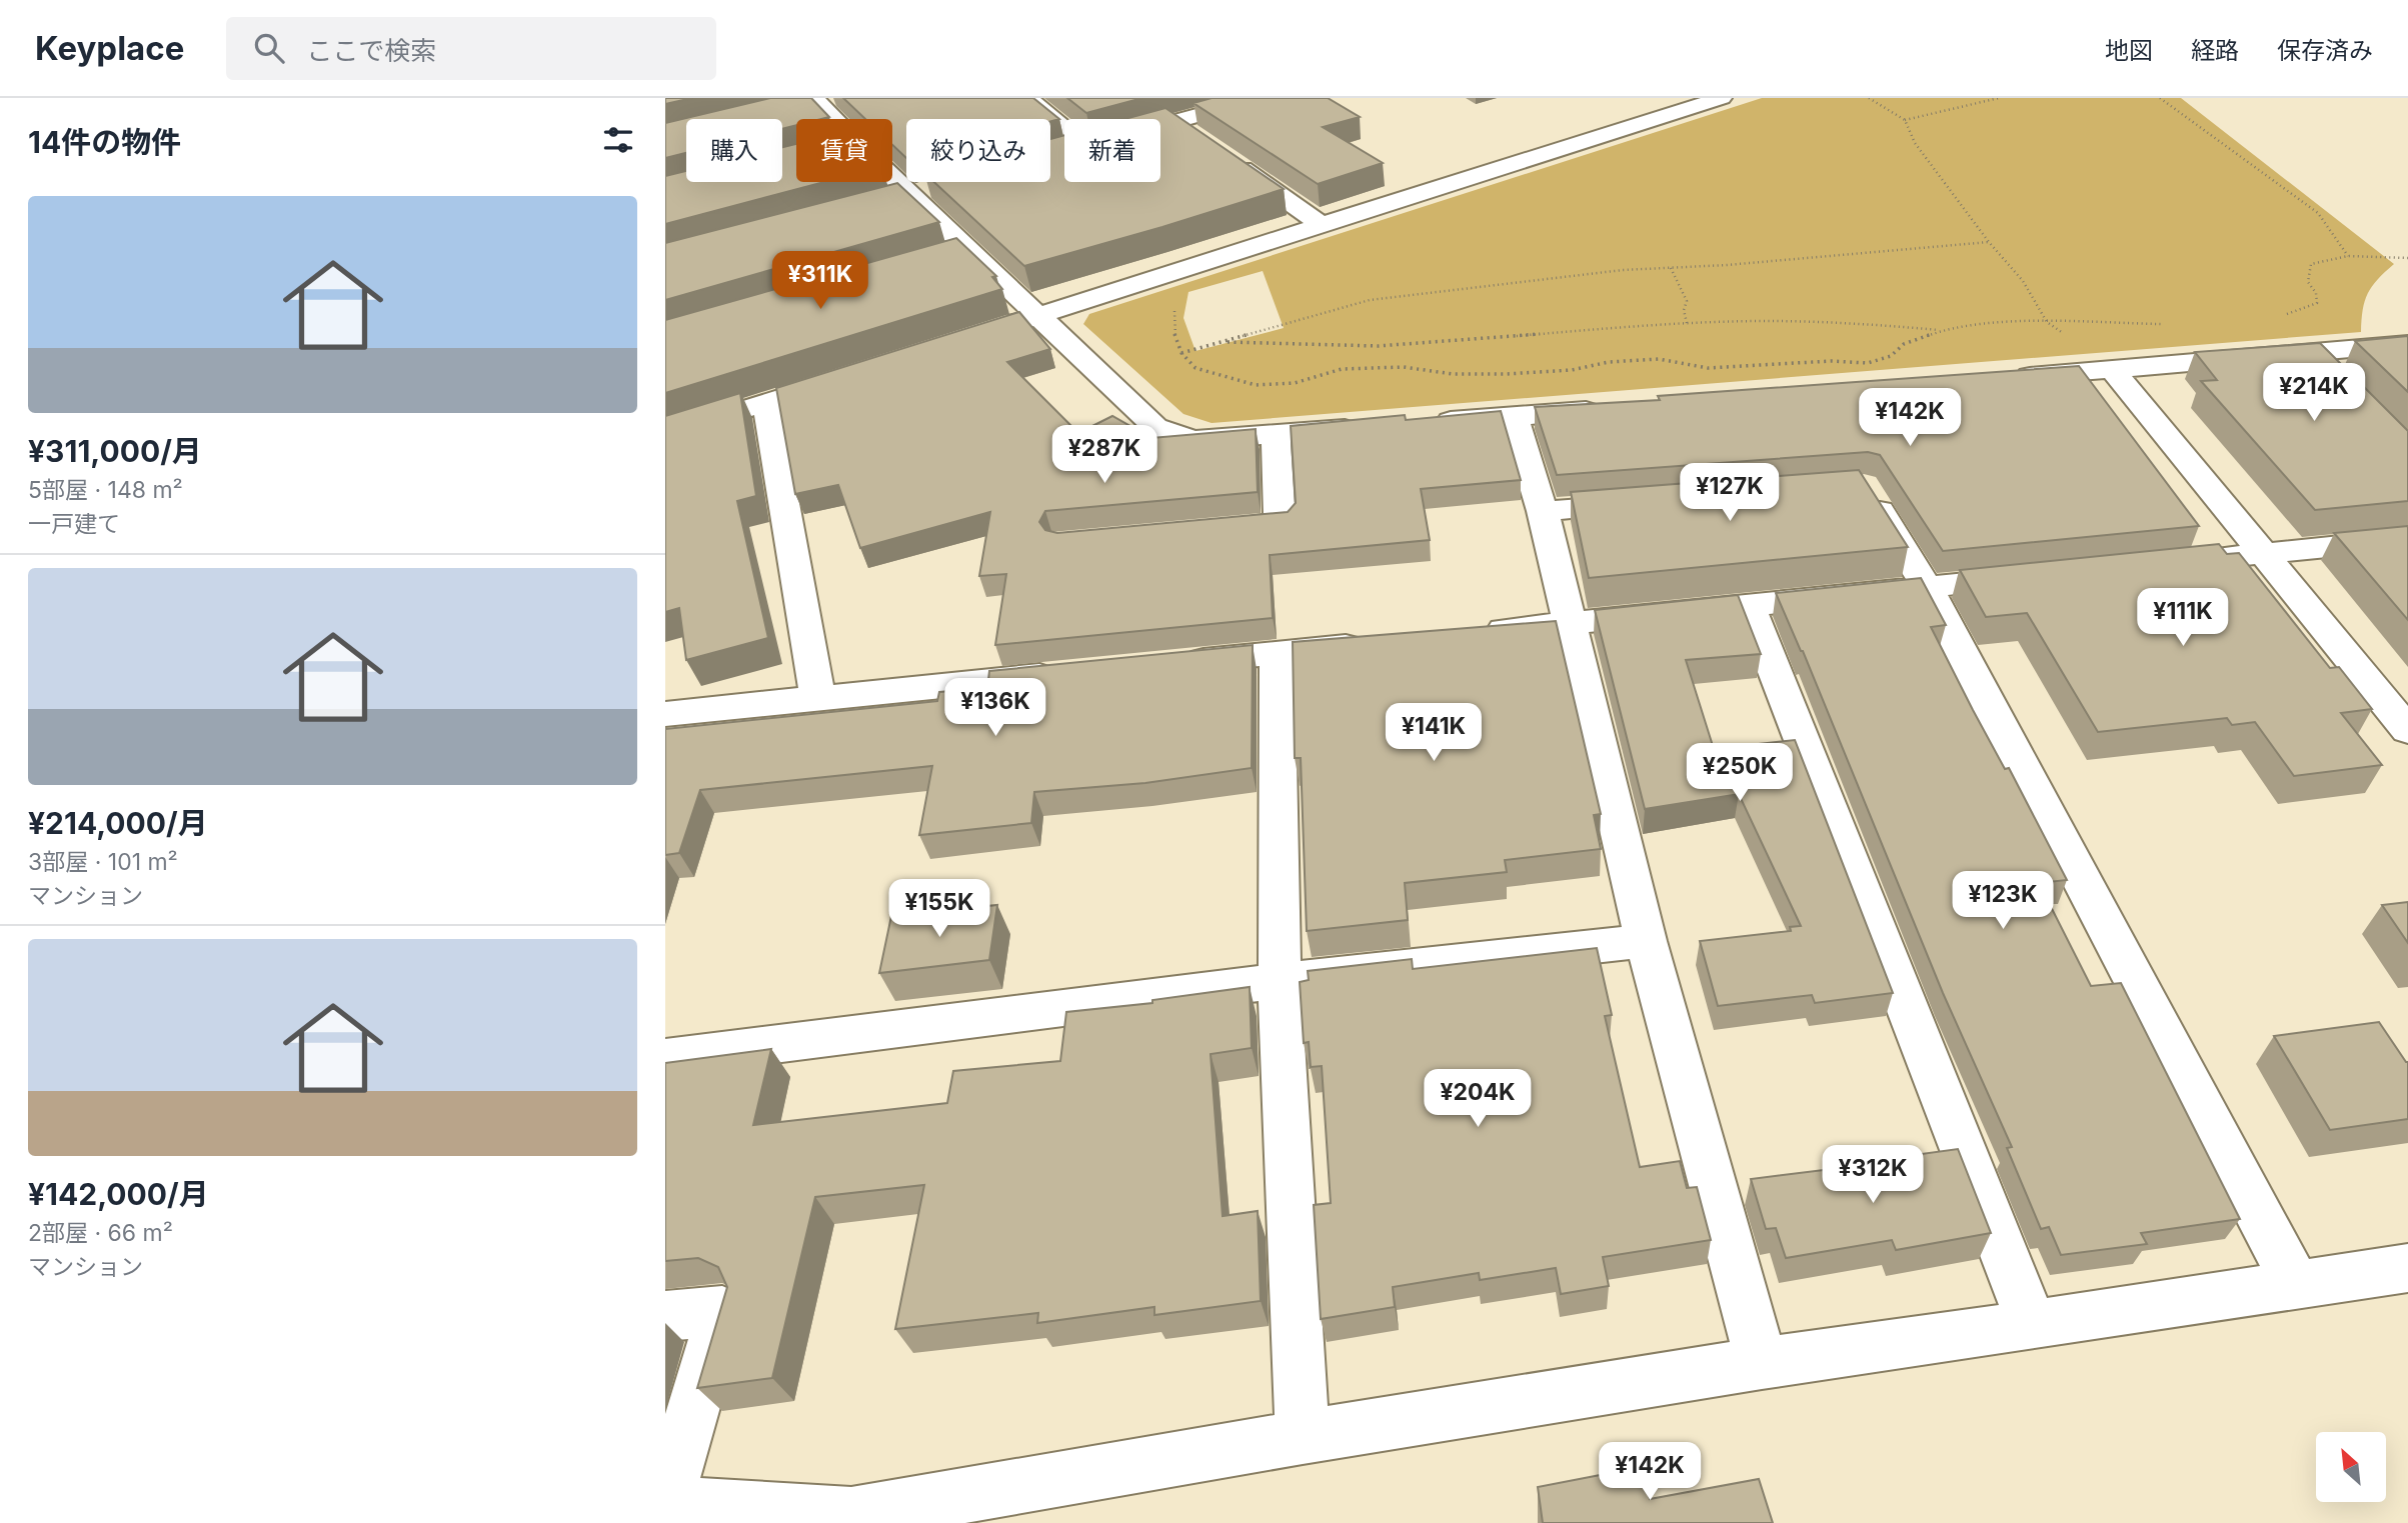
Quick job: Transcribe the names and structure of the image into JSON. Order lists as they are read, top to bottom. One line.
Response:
{"north":"top left","page":{"header":"Keyplace","search":"ここで検索","nav":["地図","経路","保存済み"],"heading":"14件の物件","chip":["購入","賃貸","絞り込み","新着"],"list":[{"name":"¥311,000/月","note":"5部屋 · 148 m² · 一戸建て"},{"name":"¥214,000/月","note":"3部屋 · 101 m² · マンション"},{"name":"¥142,000/月","note":"2部屋 · 66 m² · マンション"}],"price":["¥311K","¥214K","¥142K","¥287K","¥127K","¥111K","¥136K","¥141K","¥250K","¥123K","¥155K","¥204K","¥312K","¥142K"]}}
